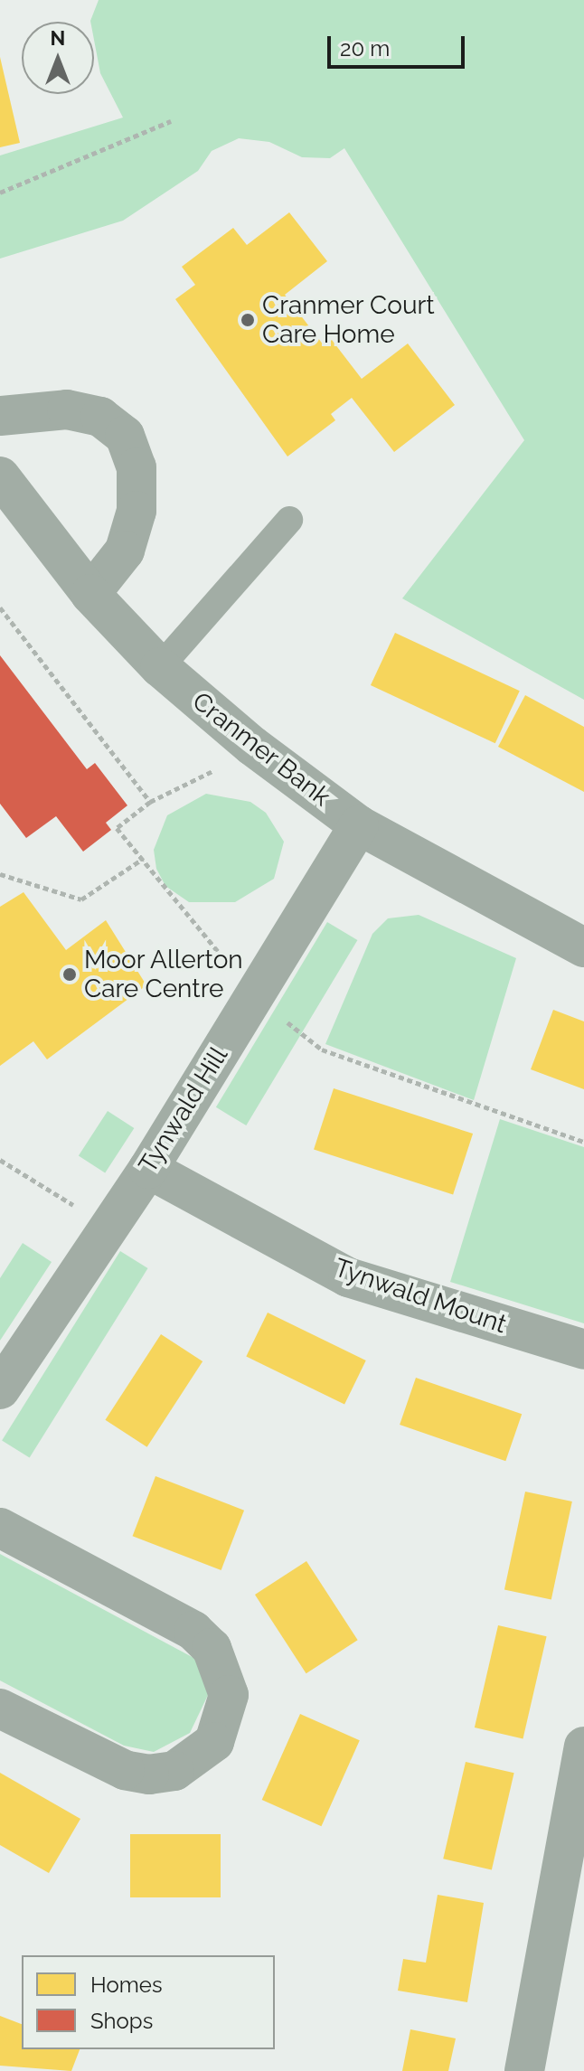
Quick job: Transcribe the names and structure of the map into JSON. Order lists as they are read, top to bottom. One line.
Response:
{"streets":{"street":["Cranmer Bank","Tynwald Hill","Tynwald Mount"]},"crossings":[["Cranmer Bank","Tynwald Hill"],["Tynwald Hill","Tynwald Mount"]],"places":["Cranmer Court Care Home","Moor Allerton Care Centre"],"legend":["Homes","Shops"],"scale_bar":"20 m","north":"top"}
